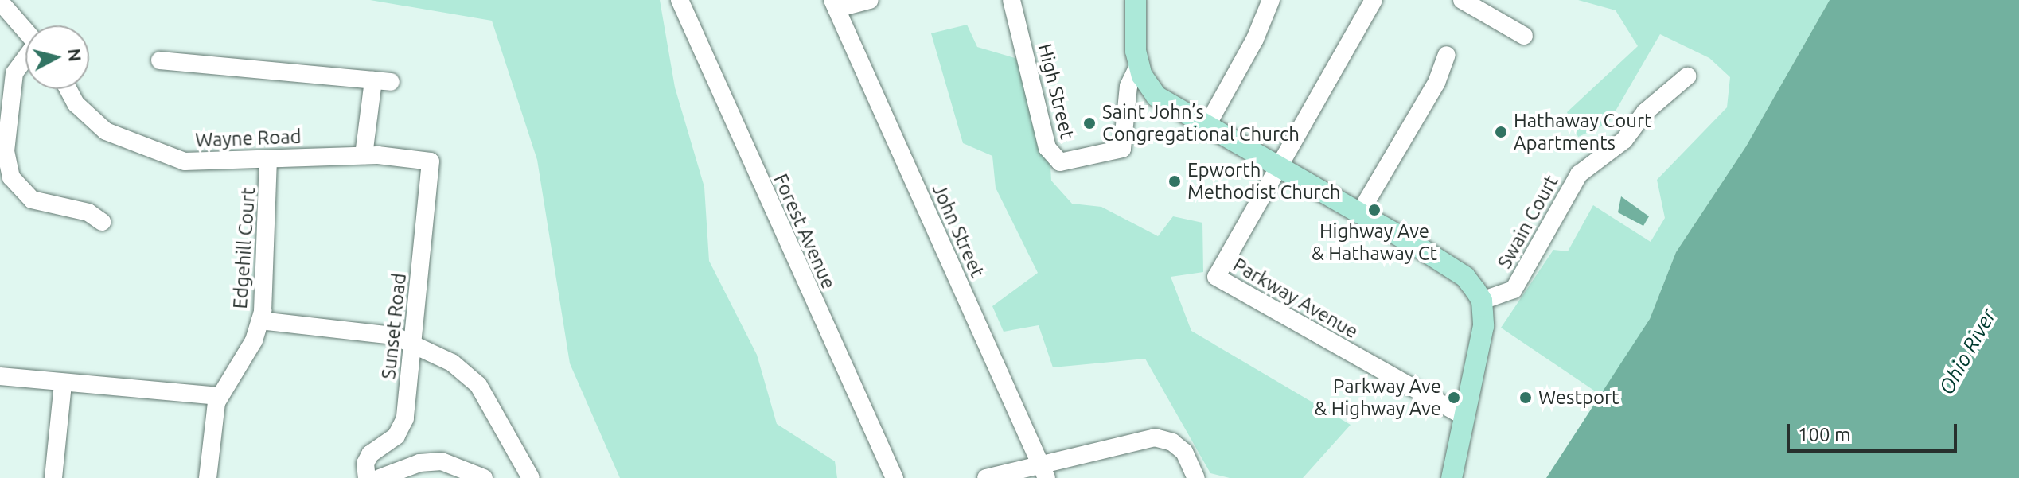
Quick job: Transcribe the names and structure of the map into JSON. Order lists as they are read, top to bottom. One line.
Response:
{"streets":{"street":["High Street","Wayne Road","Swain Court","John Street","Forest Avenue","Edgehill Court","Parkway Avenue","Sunset Road"]},"crossings":[["Wayne Road","Edgehill Court"],["Wayne Road","Sunset Road"]],"water":["Ohio River"],"places":["Saint John’s Congregational Church","Hathaway Court Apartments","Epworth Methodist Church","Highway Ave & Hathaway Ct","Parkway Ave & Highway Ave","Westport"],"scale_bar":"100 m","north":"right"}
